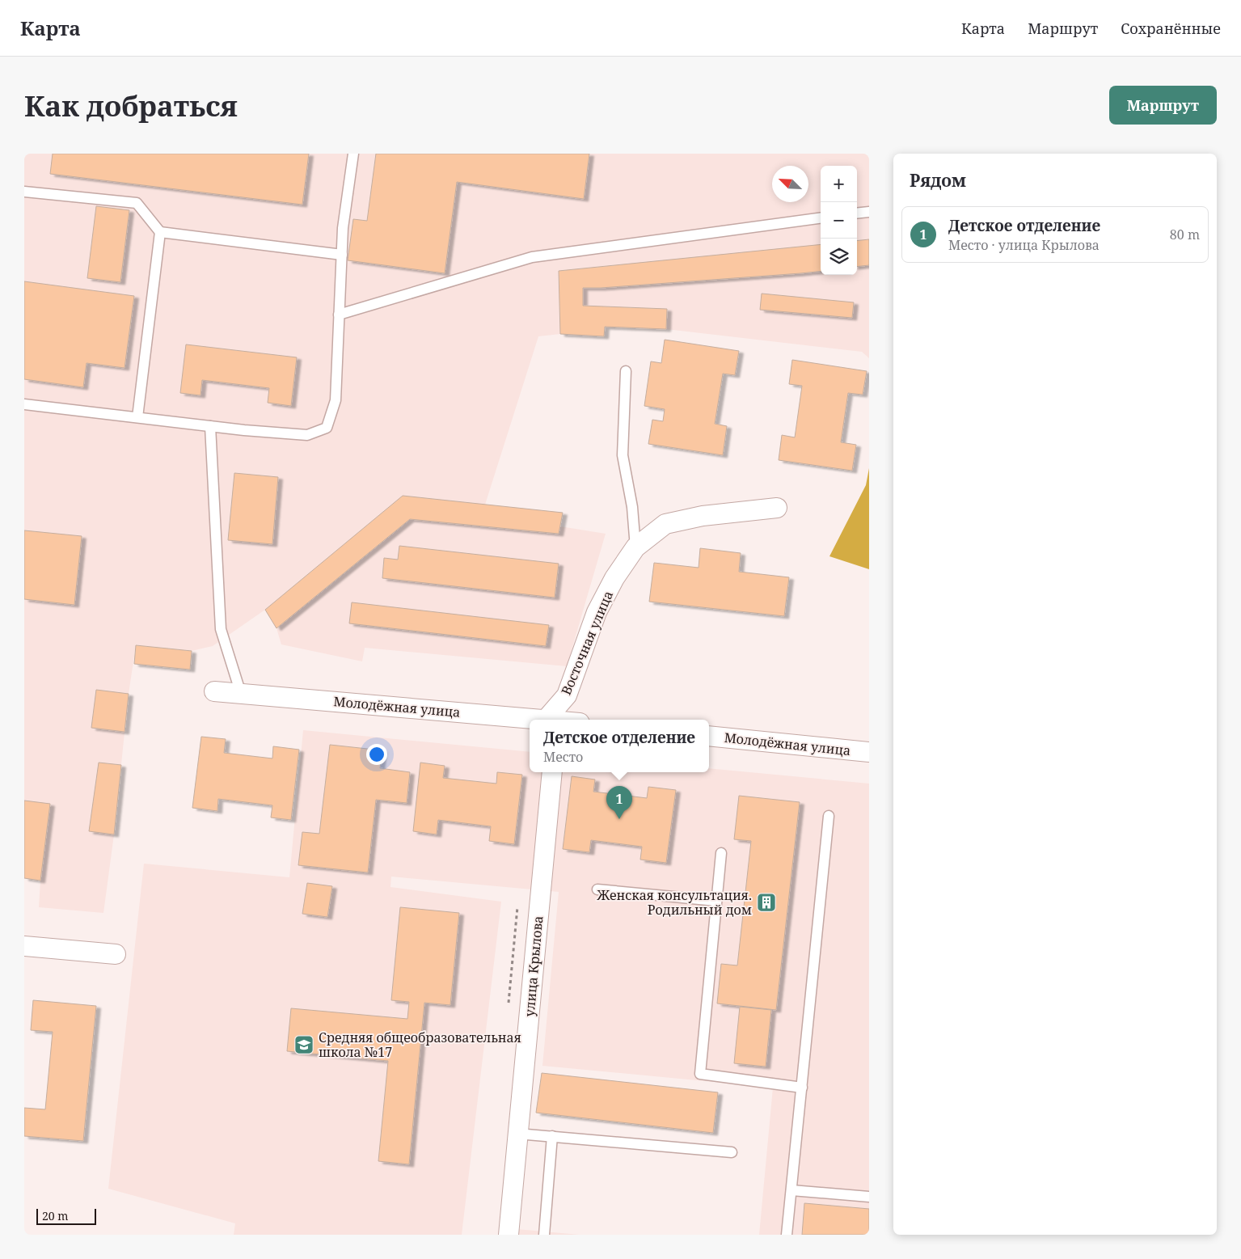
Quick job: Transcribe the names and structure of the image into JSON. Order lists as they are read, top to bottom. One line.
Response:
{"streets":{"street":["Восточная улица","Молодёжная улица","улица Крылова"]},"places":{"building":["Женская консультация. Родильный дом"],"school or university":["Средняя общеобразовательная школа №17"]},"scale_bar":"20 m","north":"top left","page":{"header":"Карта","nav":["Карта","Маршрут","Сохранённые"],"buttons":"Маршрут","title":"Как добраться","heading":"Рядом","map_buttons":["+","−"],"list":[{"mark":"1","name":"Детское отделение","note":"Место · улица Крылова","value":"80 m"}],"popup":["Детское отделение","Место"],"pins":"1","scale":"20 m"}}
